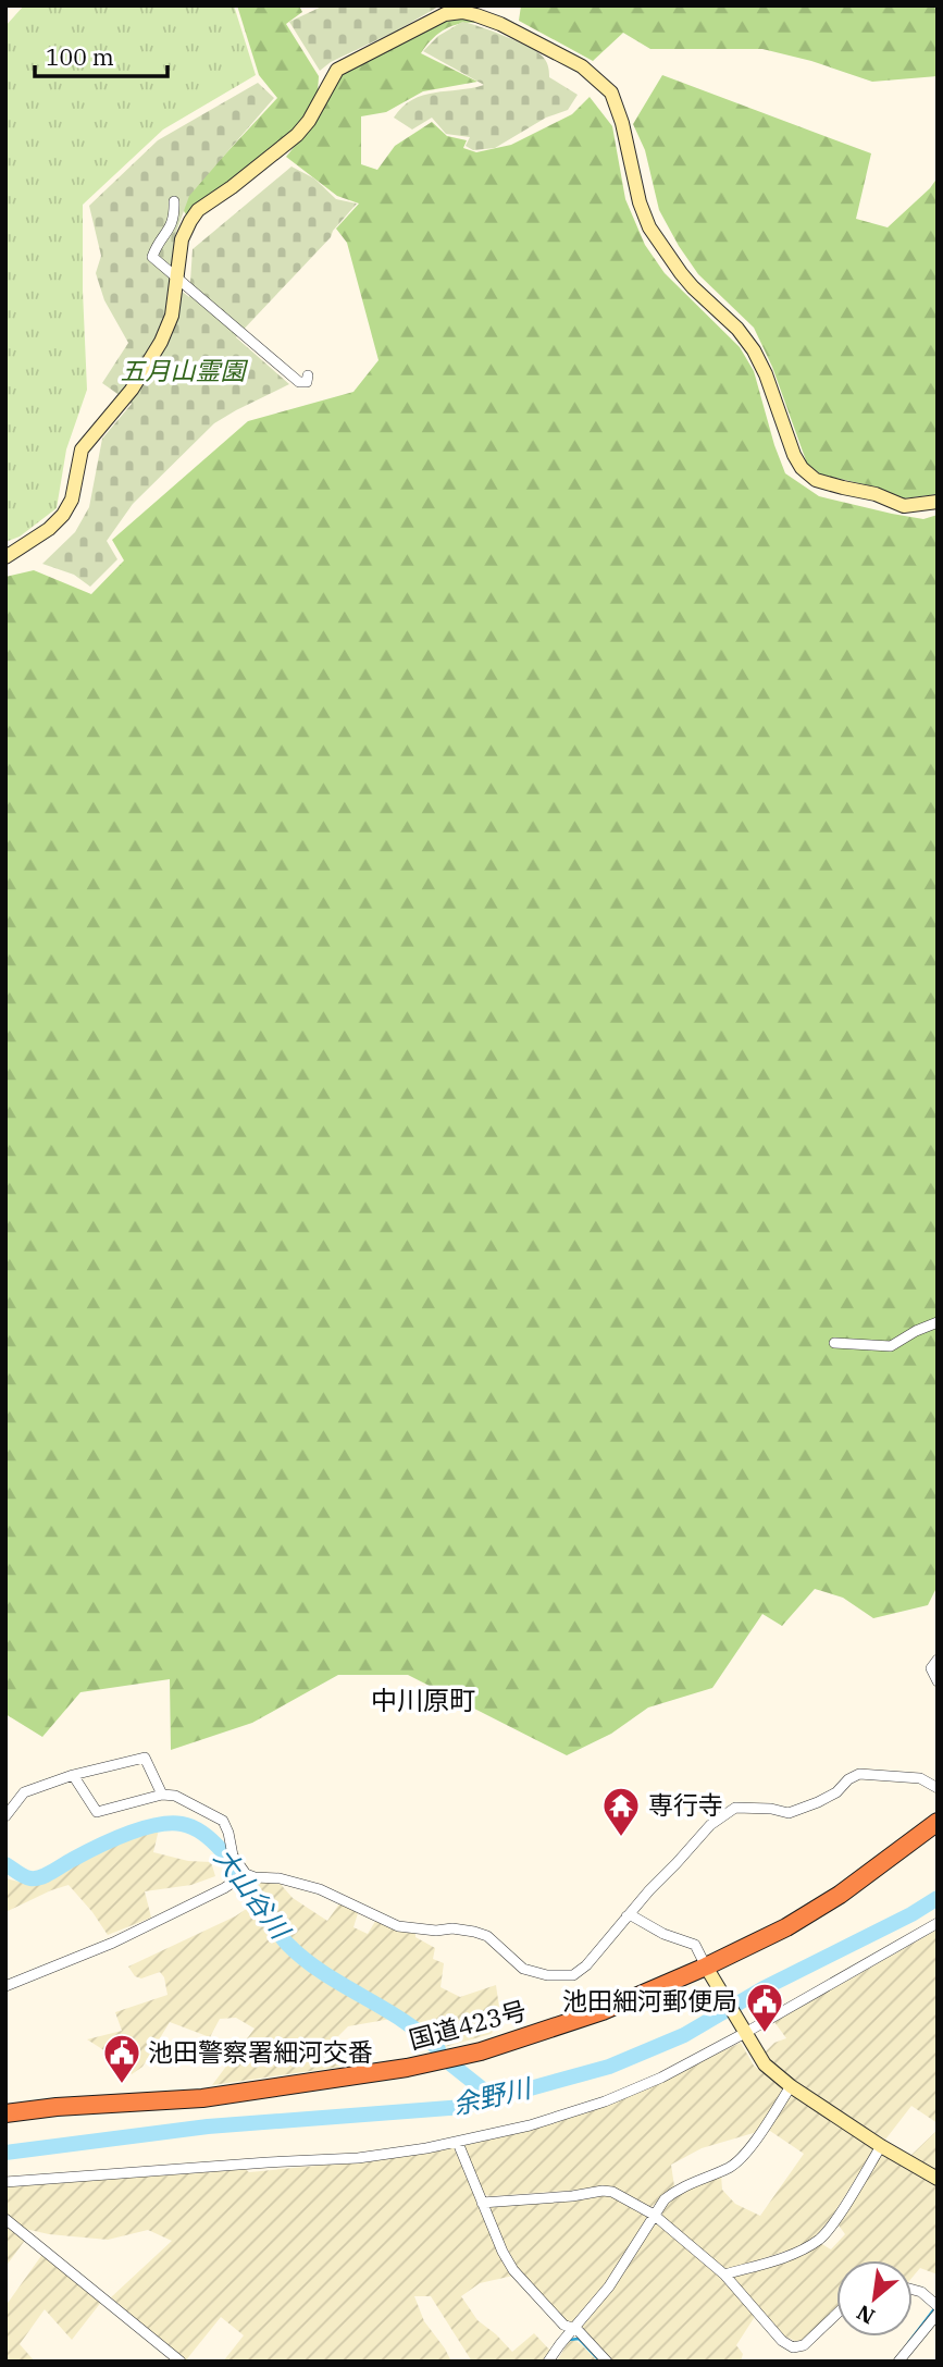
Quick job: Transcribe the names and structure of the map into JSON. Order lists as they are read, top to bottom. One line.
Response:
{"streets":{"highway":["国道423号"]},"districts":["中川原町"],"water":["大山谷川","余野川"],"parks":["五月山霊園"],"places":{"temple":["専行寺"],"public building":["池田細河郵便局","池田警察署細河交番"]},"scale_bar":"100 m","north":"bottom left"}
